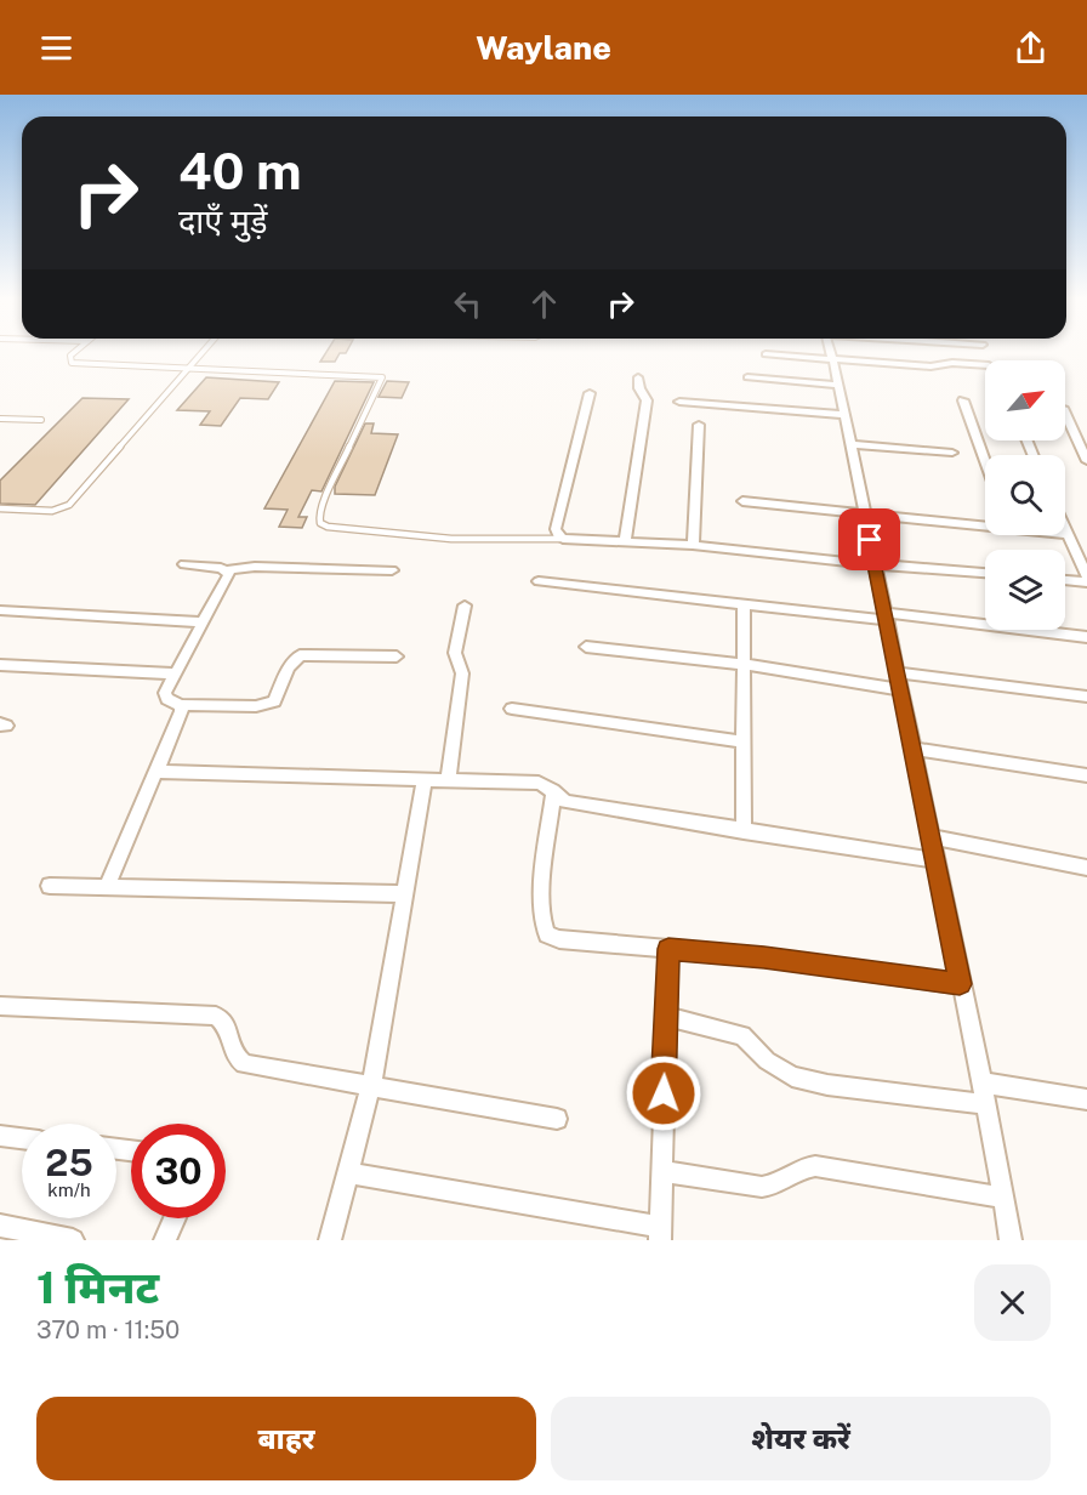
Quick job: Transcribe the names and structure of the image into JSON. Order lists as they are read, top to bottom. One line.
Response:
{"north":"top right","page":{"header":"Waylane","turn":["40 m","दाएँ मुड़ें"],"speed":"25 km/h","limit":"30","heading":["1 मिनट","370 m · 11:50"],"buttons":["बाहर","शेयर करें"]}}
